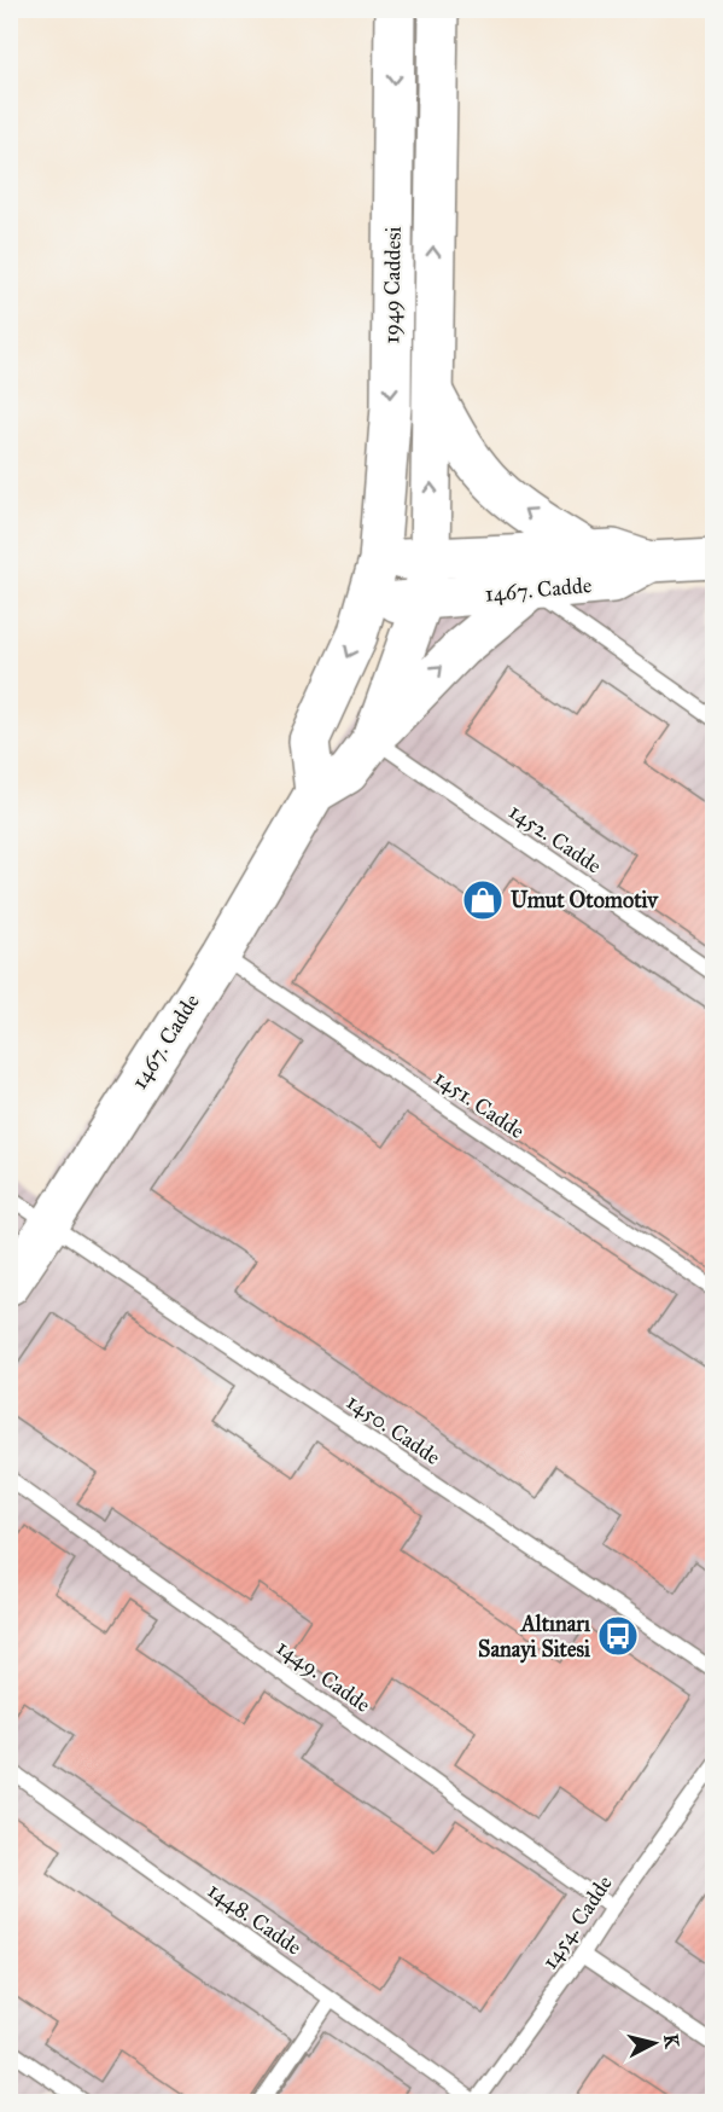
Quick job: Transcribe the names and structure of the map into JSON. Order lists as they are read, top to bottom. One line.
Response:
{"streets":{"street":["1949 Caddesi","1467. Cadde"],"lane":["1452. Cadde","1451. Cadde","1450. Cadde","1449. Cadde","1448. Cadde","1454. Cadde"]},"crossings":[["1949 Caddesi","1467. Cadde"],["1467. Cadde","1452. Cadde"],["1467. Cadde","1451. Cadde"],["1467. Cadde","1450. Cadde"],["1449. Cadde","1454. Cadde"],["1448. Cadde","1454. Cadde"]],"places":{"shop":["Umut Otomotiv"],"bus stop":["Altınarı Sanayi Sitesi"]},"north":"right"}
